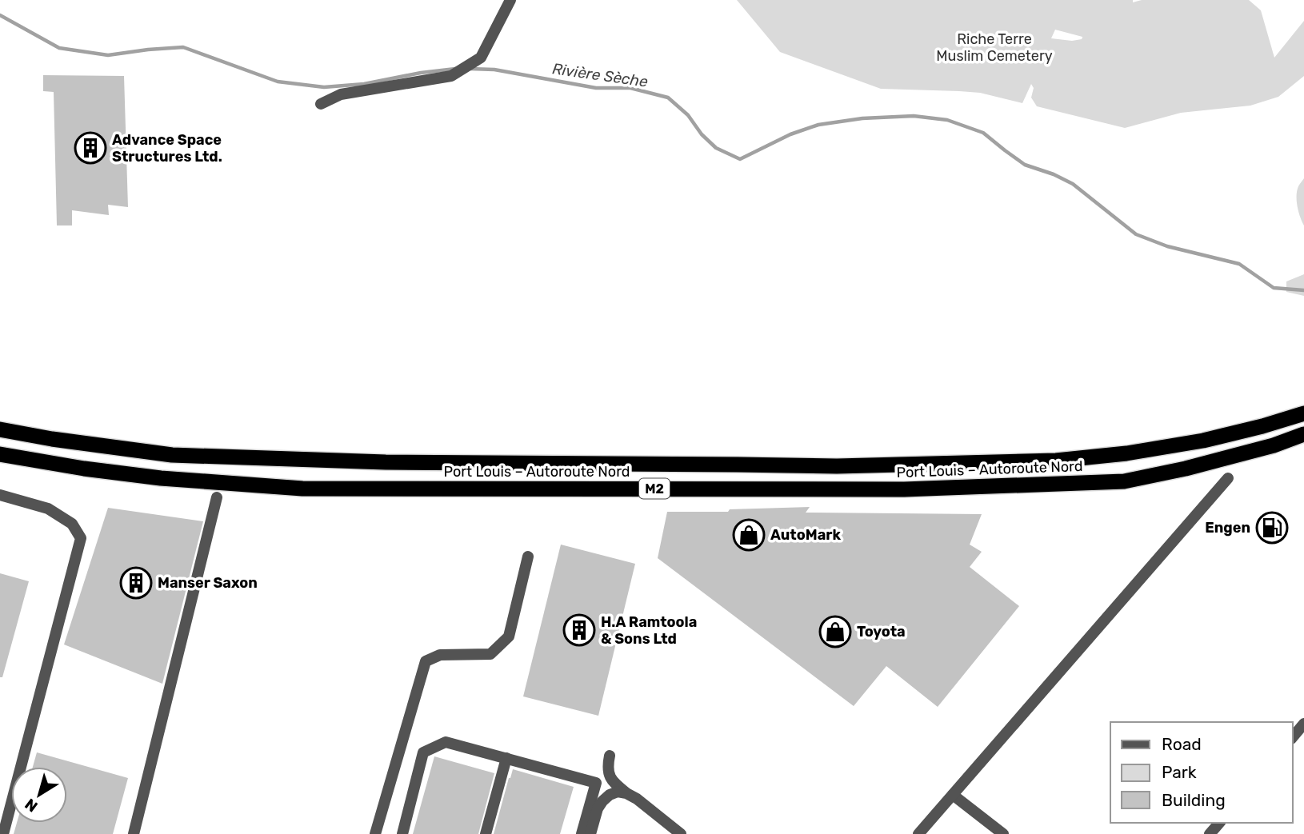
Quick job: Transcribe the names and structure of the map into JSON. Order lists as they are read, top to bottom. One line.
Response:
{"streets":{"highway":["Port Louis – Autoroute Nord","M2"]},"water":["Rivière Sèche"],"parks":["Riche Terre Muslim Cemetery"],"places":{"building":["Advance Space Structures Ltd.","Manser Saxon","H.A Ramtoola & Sons Ltd"],"fuel station":["Engen"],"shop":["AutoMark","Toyota"]},"legend":["Road","Park","Building"],"north":"bottom left"}
